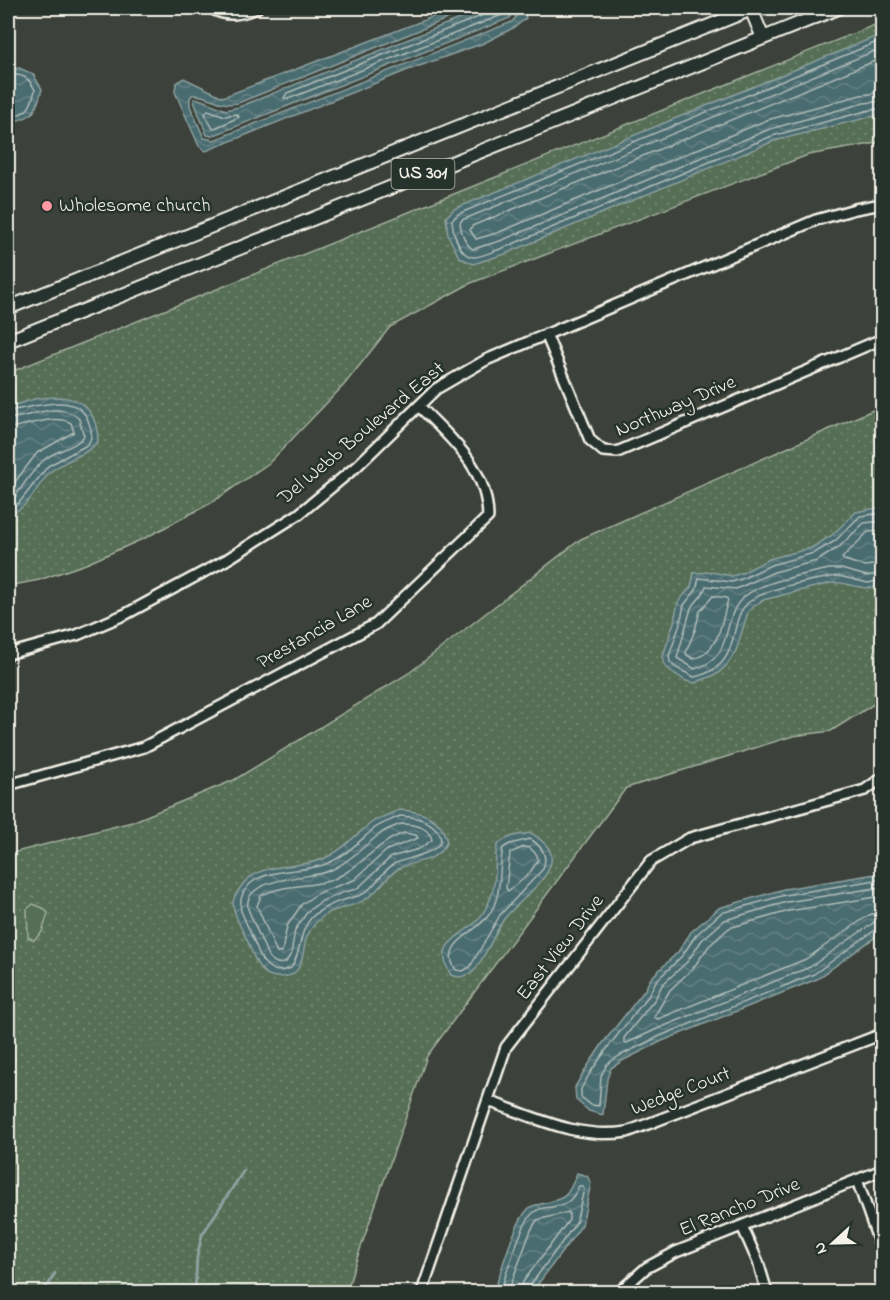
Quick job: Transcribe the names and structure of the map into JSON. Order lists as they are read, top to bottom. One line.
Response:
{"streets":{"main road":["US 301"],"street":["Northway Drive","Del Webb Boulevard East","Prestancia Lane","East View Drive","Wedge Court","El Rancho Drive"]},"crossings":[["Northway Drive","Del Webb Boulevard East"],["Del Webb Boulevard East","Prestancia Lane"],["East View Drive","Wedge Court"]],"places":["Wholesome church"],"north":"left"}
